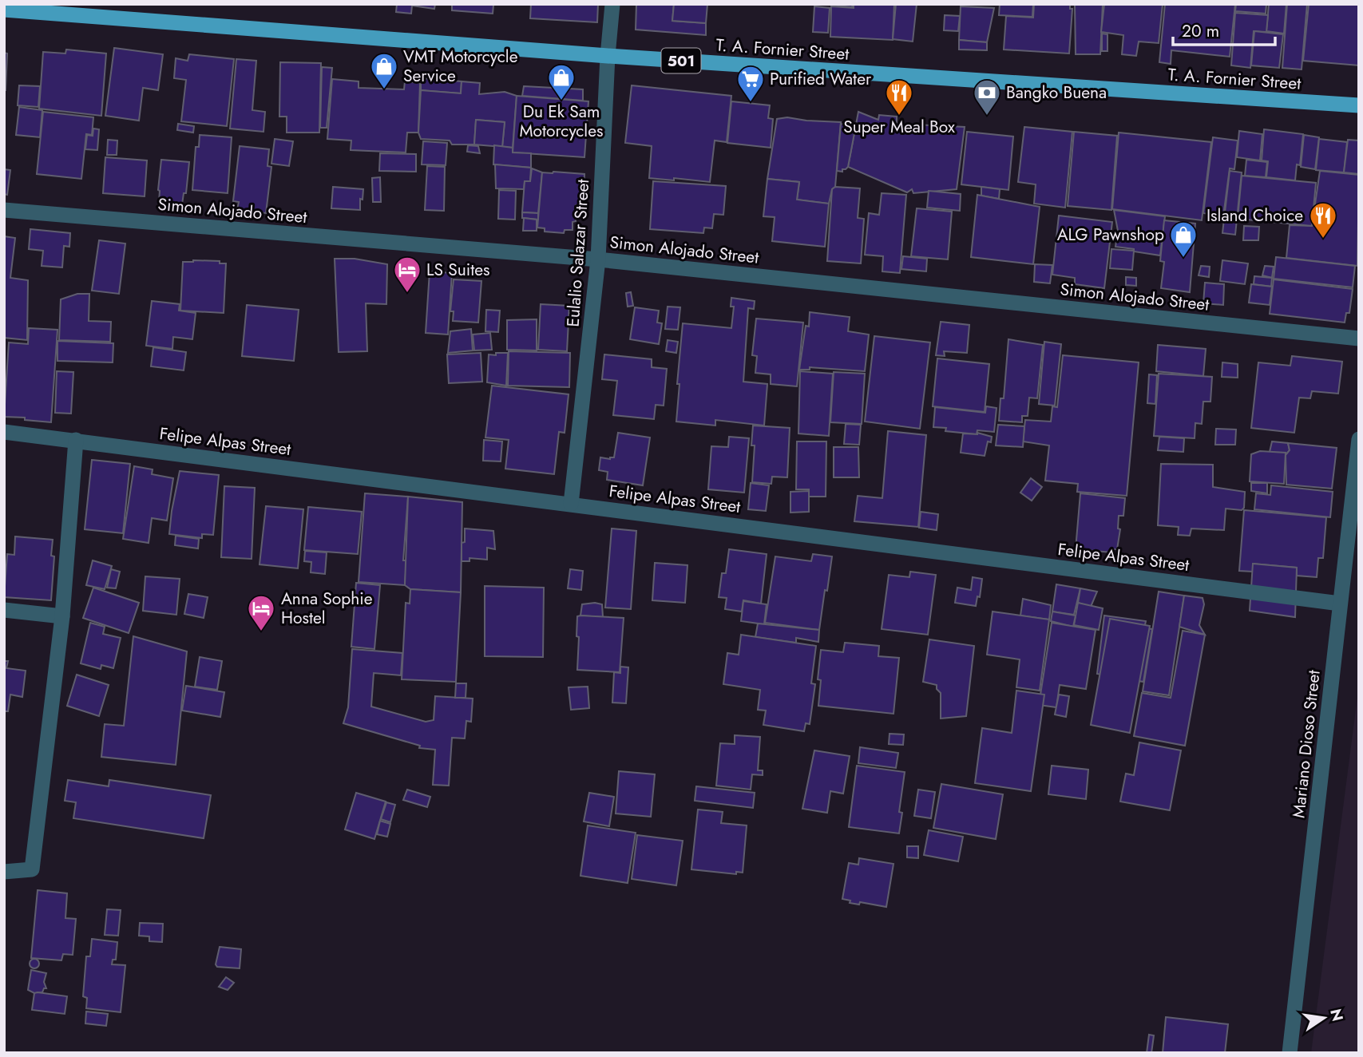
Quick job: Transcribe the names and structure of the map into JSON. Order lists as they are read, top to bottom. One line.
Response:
{"streets":{"main road":["T. A. Fornier Street","501"],"street":["Simon Alojado Street","Eulalio Salazar Street","Felipe Alpas Street","Mariano Dioso Street"]},"crossings":[["T. A. Fornier Street","Eulalio Salazar Street"],["Simon Alojado Street","Eulalio Salazar Street"],["Eulalio Salazar Street","Felipe Alpas Street"],["Felipe Alpas Street","Mariano Dioso Street"]],"places":{"shop":["VMT Motorcycle Service","Du Ek Sam Motorcycles","ALG Pawnshop"],"supermarket":["Purified Water"],"restaurant":["Super Meal Box","Island Choice"],"bank":["Bangko Buena"],"hotel":["LS Suites","Anna Sophie Hostel"]},"scale_bar":"20 m","north":"right"}
